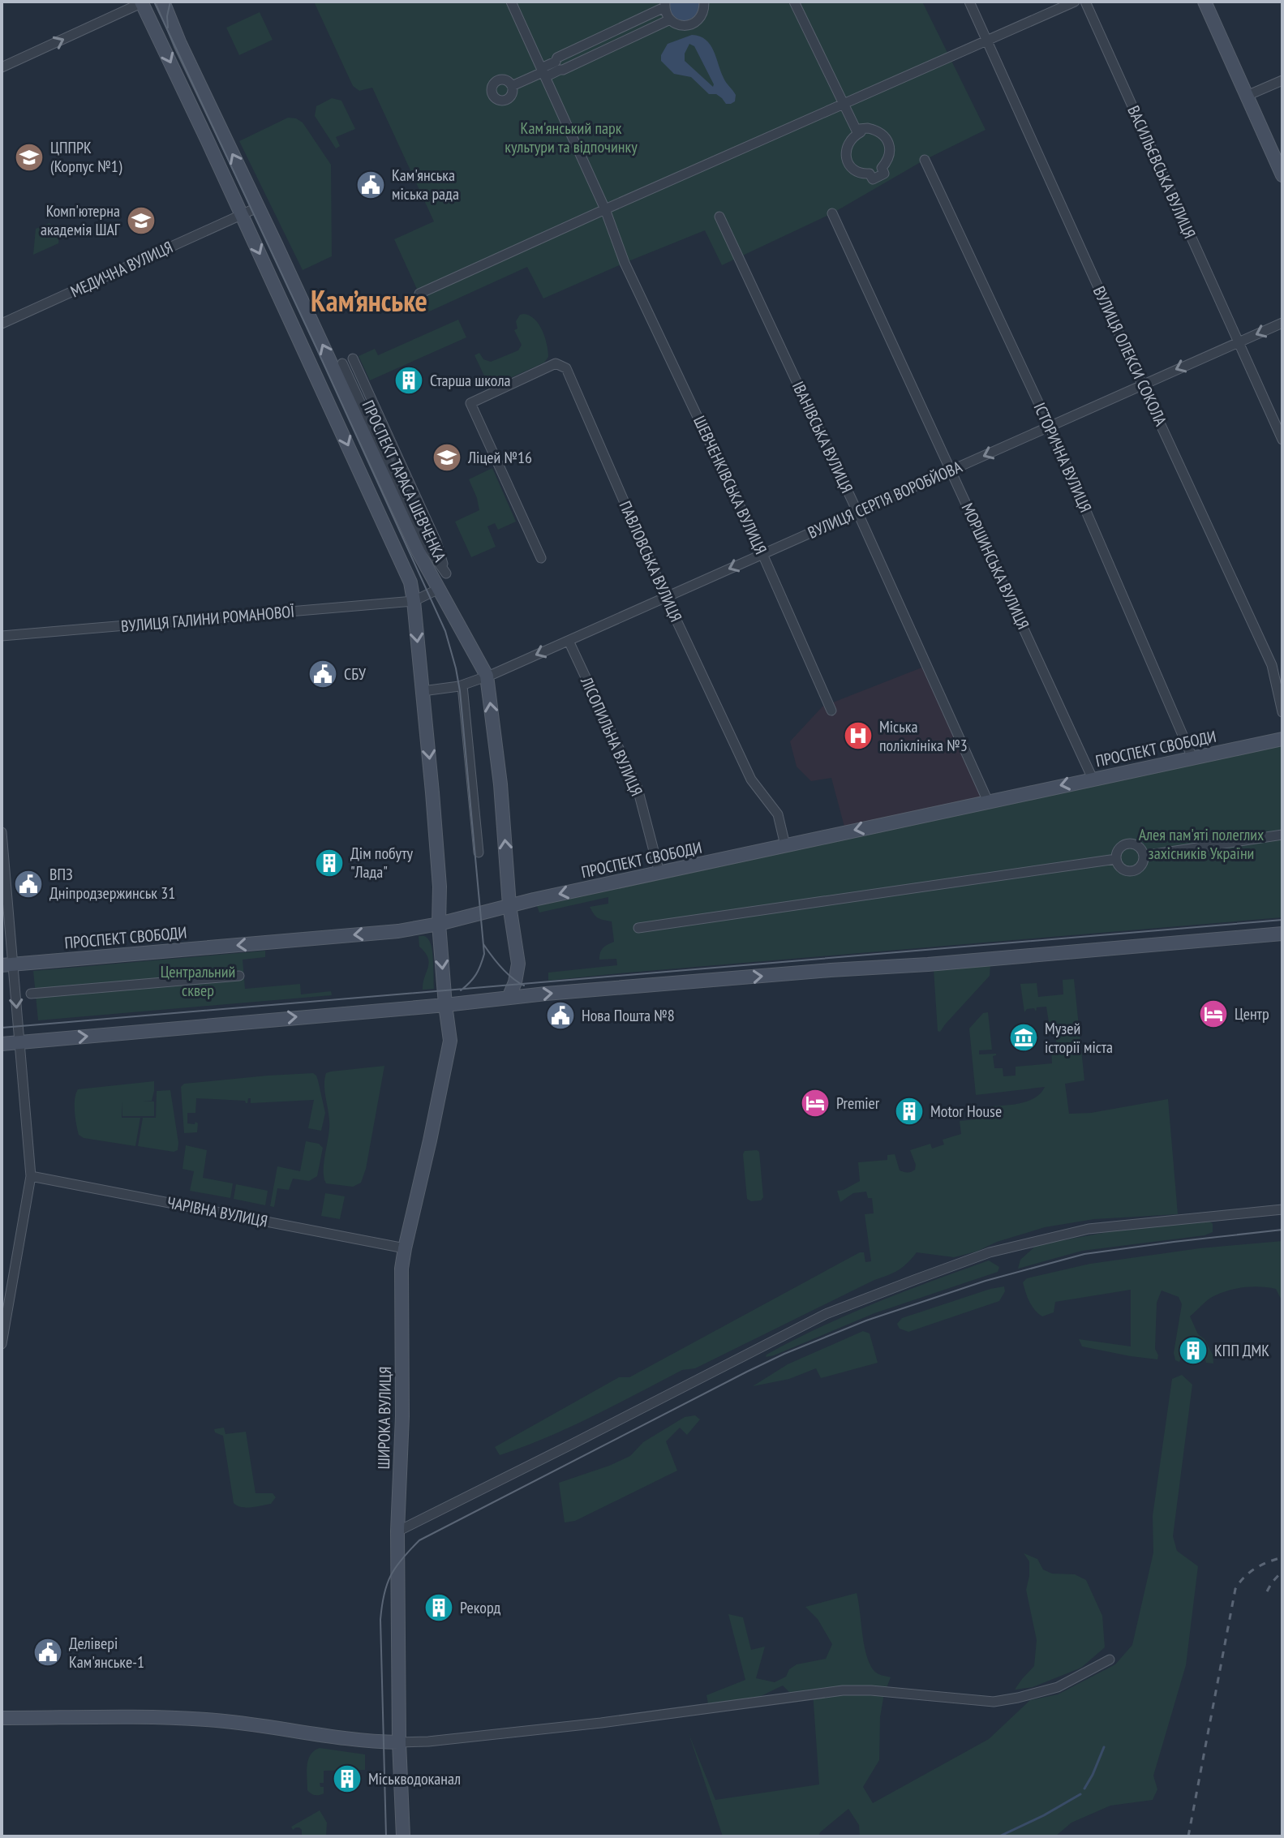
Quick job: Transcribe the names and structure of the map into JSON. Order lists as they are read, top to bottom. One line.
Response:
{"streets":{"main road":["ПРОСПЕКТ ТАРАСА ШЕВЧЕНКА","ПРОСПЕКТ СВОБОДИ","ШИРОКА ВУЛИЦЯ"],"street":["ВАСИЛЬЄВСЬКА ВУЛИЦЯ","МЕДИЧНА ВУЛИЦЯ","ВУЛИЦЯ ОЛЕКСИ СОКОЛА","ІВАНІВСЬКА ВУЛИЦЯ","ІСТОРИЧНА ВУЛИЦЯ","ШЕВЧЕНКІВСЬКА ВУЛИЦЯ","ВУЛИЦЯ СЕРГІЯ ВОРОБЙОВА","ПАВЛОВСЬКА ВУЛИЦЯ","МОРШИНСЬКА ВУЛИЦЯ","ВУЛИЦЯ ГАЛИНИ РОМАНОВОЇ","ЛІСОПИЛЬНА ВУЛИЦЯ","ЧАРІВНА ВУЛИЦЯ"]},"crossings":[["ВАСИЛЬЄВСЬКА ВУЛИЦЯ","ВУЛИЦЯ СЕРГІЯ ВОРОБЙОВА"],["МЕДИЧНА ВУЛИЦЯ","ПРОСПЕКТ ТАРАСА ШЕВЧЕНКА"],["ВУЛИЦЯ ОЛЕКСИ СОКОЛА","ВУЛИЦЯ СЕРГІЯ ВОРОБЙОВА"],["ІВАНІВСЬКА ВУЛИЦЯ","ВУЛИЦЯ СЕРГІЯ ВОРОБЙОВА"],["ІВАНІВСЬКА ВУЛИЦЯ","ПРОСПЕКТ СВОБОДИ"],["ІСТОРИЧНА ВУЛИЦЯ","ВУЛИЦЯ СЕРГІЯ ВОРОБЙОВА"],["ІСТОРИЧНА ВУЛИЦЯ","ПРОСПЕКТ СВОБОДИ"],["ПРОСПЕКТ ТАРАСА ШЕВЧЕНКА","ВУЛИЦЯ СЕРГІЯ ВОРОБЙОВА"],["ПРОСПЕКТ ТАРАСА ШЕВЧЕНКА","ПРОСПЕКТ СВОБОДИ"],["ШЕВЧЕНКІВСЬКА ВУЛИЦЯ","ВУЛИЦЯ СЕРГІЯ ВОРОБЙОВА"],["ВУЛИЦЯ СЕРГІЯ ВОРОБЙОВА","ПАВЛОВСЬКА ВУЛИЦЯ"],["ВУЛИЦЯ СЕРГІЯ ВОРОБЙОВА","МОРШИНСЬКА ВУЛИЦЯ"],["ВУЛИЦЯ СЕРГІЯ ВОРОБЙОВА","ЛІСОПИЛЬНА ВУЛИЦЯ"],["ПАВЛОВСЬКА ВУЛИЦЯ","ПРОСПЕКТ СВОБОДИ"],["МОРШИНСЬКА ВУЛИЦЯ","ПРОСПЕКТ СВОБОДИ"],["ЛІСОПИЛЬНА ВУЛИЦЯ","ПРОСПЕКТ СВОБОДИ"],["ЧАРІВНА ВУЛИЦЯ","ШИРОКА ВУЛИЦЯ"]],"one_way":["ВУЛИЦЯ СЕРГІЯ ВОРОБЙОВА"],"districts":["Кам’янське"],"parks":["Кам'янський парк культури та відпочинку","Алея пам'яті полеглих захісників України","Центральний сквер"],"places":{"school or university":["ЦППРК (Корпус №1)","Комп'ютерна академія ШАГ","Ліцей №16"],"public building":["Кам'янська міська рада","СБУ","ВПЗ Дніпродзержинськ 31","Нова Пошта №8","Делівері Кам'янське-1"],"building":["Старша школа","Дім побуту \"Лада\"","Motor House","КПП ДМК","Рекорд","Міськводоканал"],"hospital":["Міська поліклініка №3"],"hotel":["Центр","Premier"],"museum":["Музей історії міста"]}}
